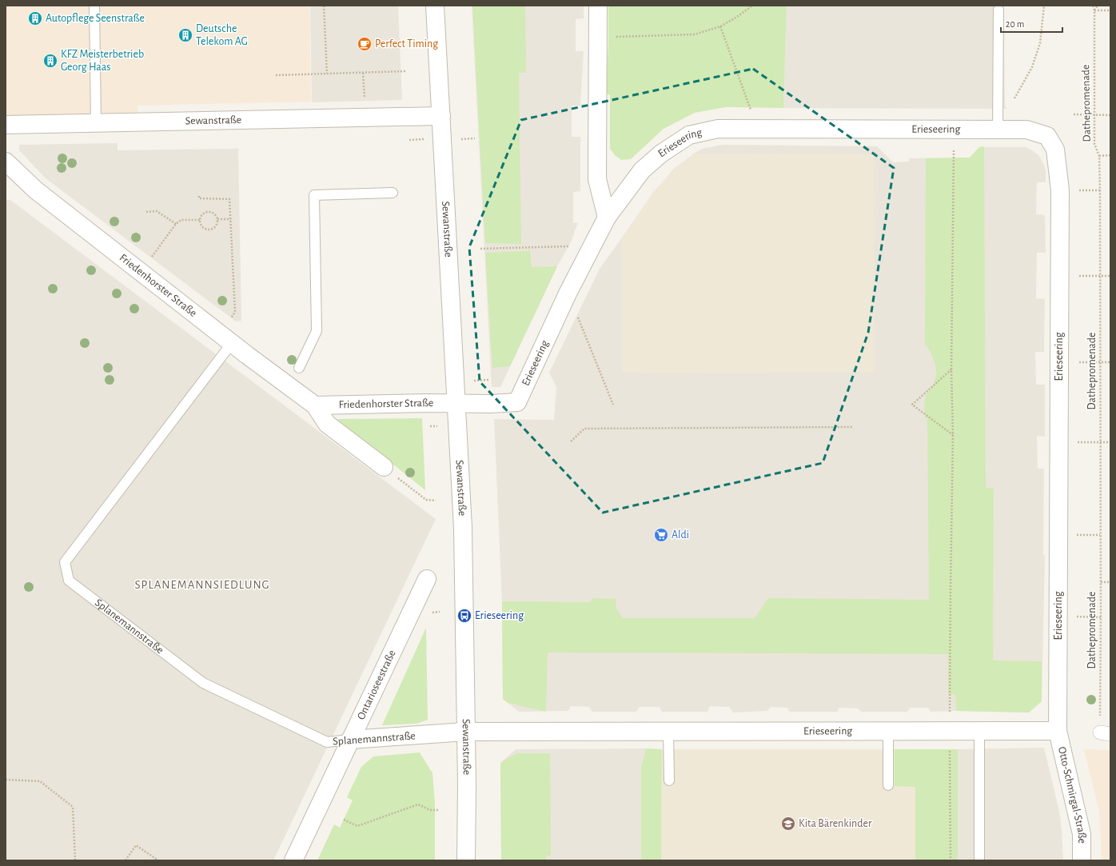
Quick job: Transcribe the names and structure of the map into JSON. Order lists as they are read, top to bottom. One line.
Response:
{"streets":{"street":["Sewanstraße","Erieseering","Friedenhorster Straße","Splanemannstraße","Ontarioseestraße","Otto-Schmirgal-Straße"],"path":["Dathepromenade"]},"crossings":[["Sewanstraße","Erieseering"],["Sewanstraße","Friedenhorster Straße"],["Sewanstraße","Splanemannstraße"],["Erieseering","Friedenhorster Straße"],["Erieseering","Splanemannstraße"],["Erieseering","Otto-Schmirgal-Straße"],["Friedenhorster Straße","Splanemannstraße"],["Splanemannstraße","Ontarioseestraße"]],"districts":["SPLANEMANNSIEDLUNG"],"places":{"building":["Autopflege Seenstraße","Deutsche Telekom AG","KFZ Meisterbetrieb Georg Haas"],"cafe":["Perfect Timing"],"supermarket":["Aldi"],"bus stop":["Erieseering"],"school or university":["Kita Bärenkinder"]},"scale_bar":"20 m"}
